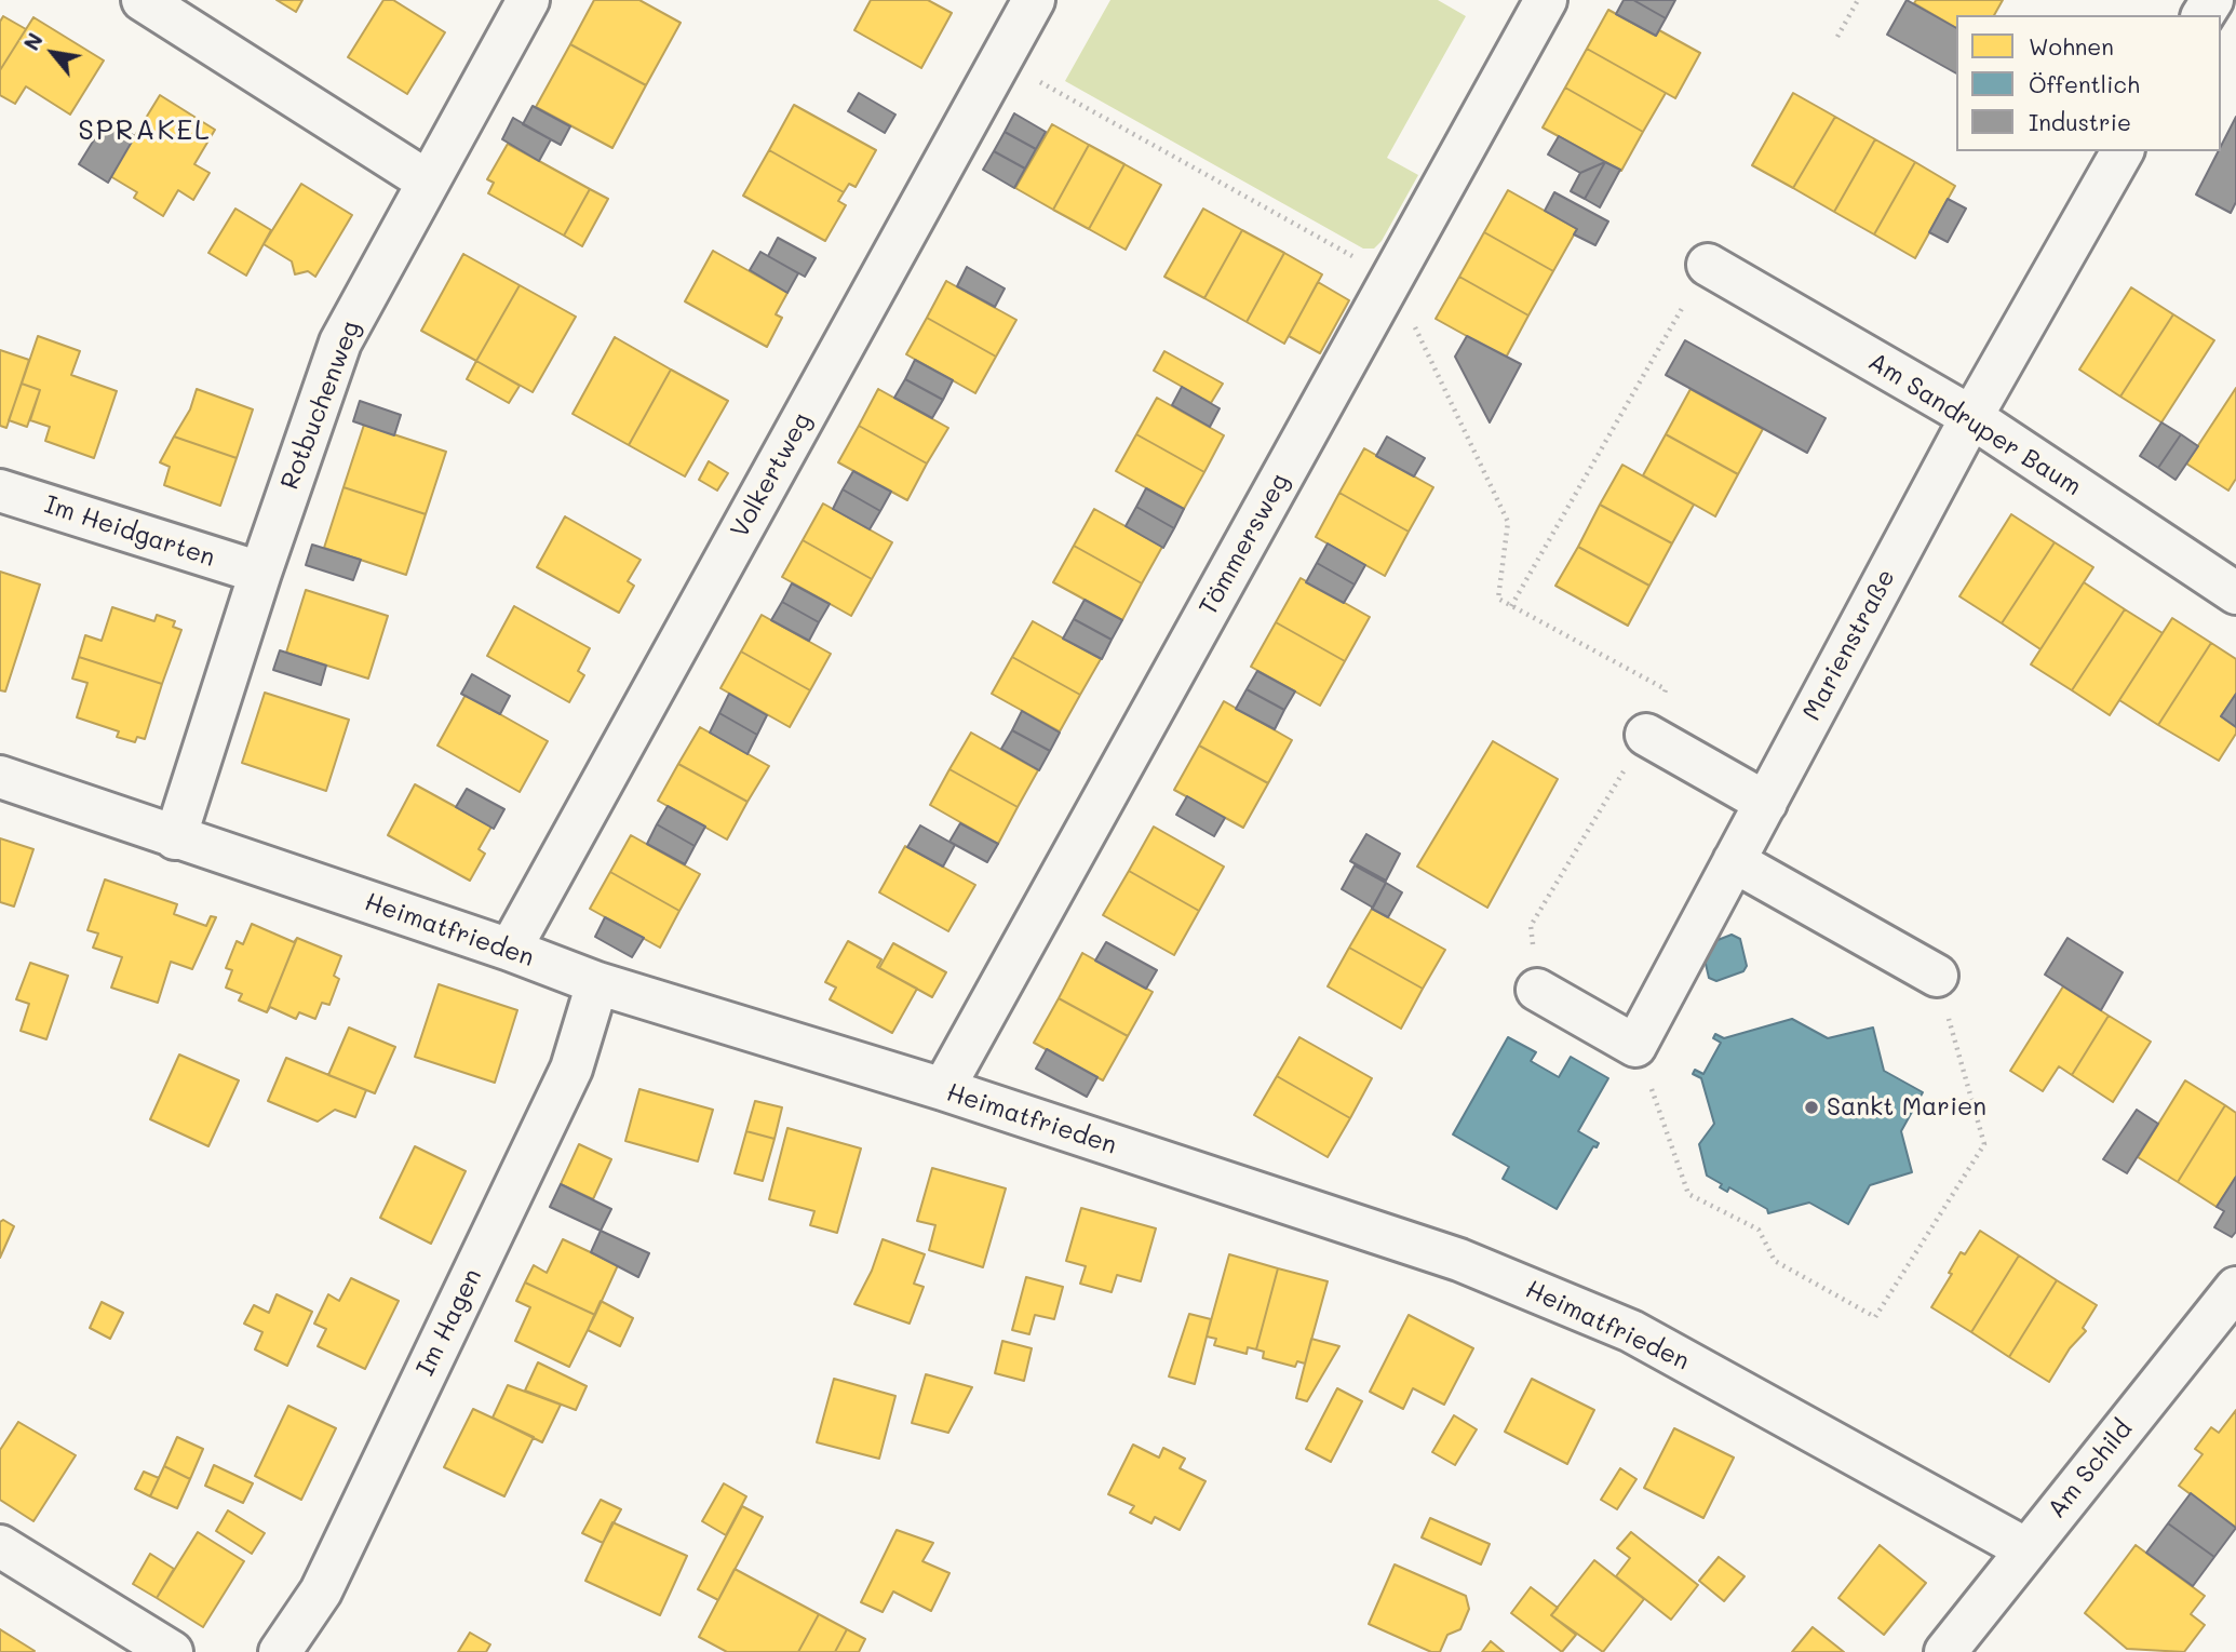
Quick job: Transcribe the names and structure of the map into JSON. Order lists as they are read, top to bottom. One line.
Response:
{"streets":{"street":["Rotbuchenweg","Am Sandruper Baum","Volkertweg","Im Heidgarten","Tömmersweg","Marienstraße","Heimatfrieden","Im Hagen","Am Schild"]},"crossings":[["Rotbuchenweg","Im Heidgarten"],["Rotbuchenweg","Heimatfrieden"],["Am Sandruper Baum","Marienstraße"],["Volkertweg","Heimatfrieden"],["Tömmersweg","Heimatfrieden"],["Heimatfrieden","Im Hagen"],["Heimatfrieden","Am Schild"]],"districts":["SPRAKEL"],"places":["Sankt Marien"],"legend":["Wohnen","Öffentlich","Industrie"],"north":"top left"}
